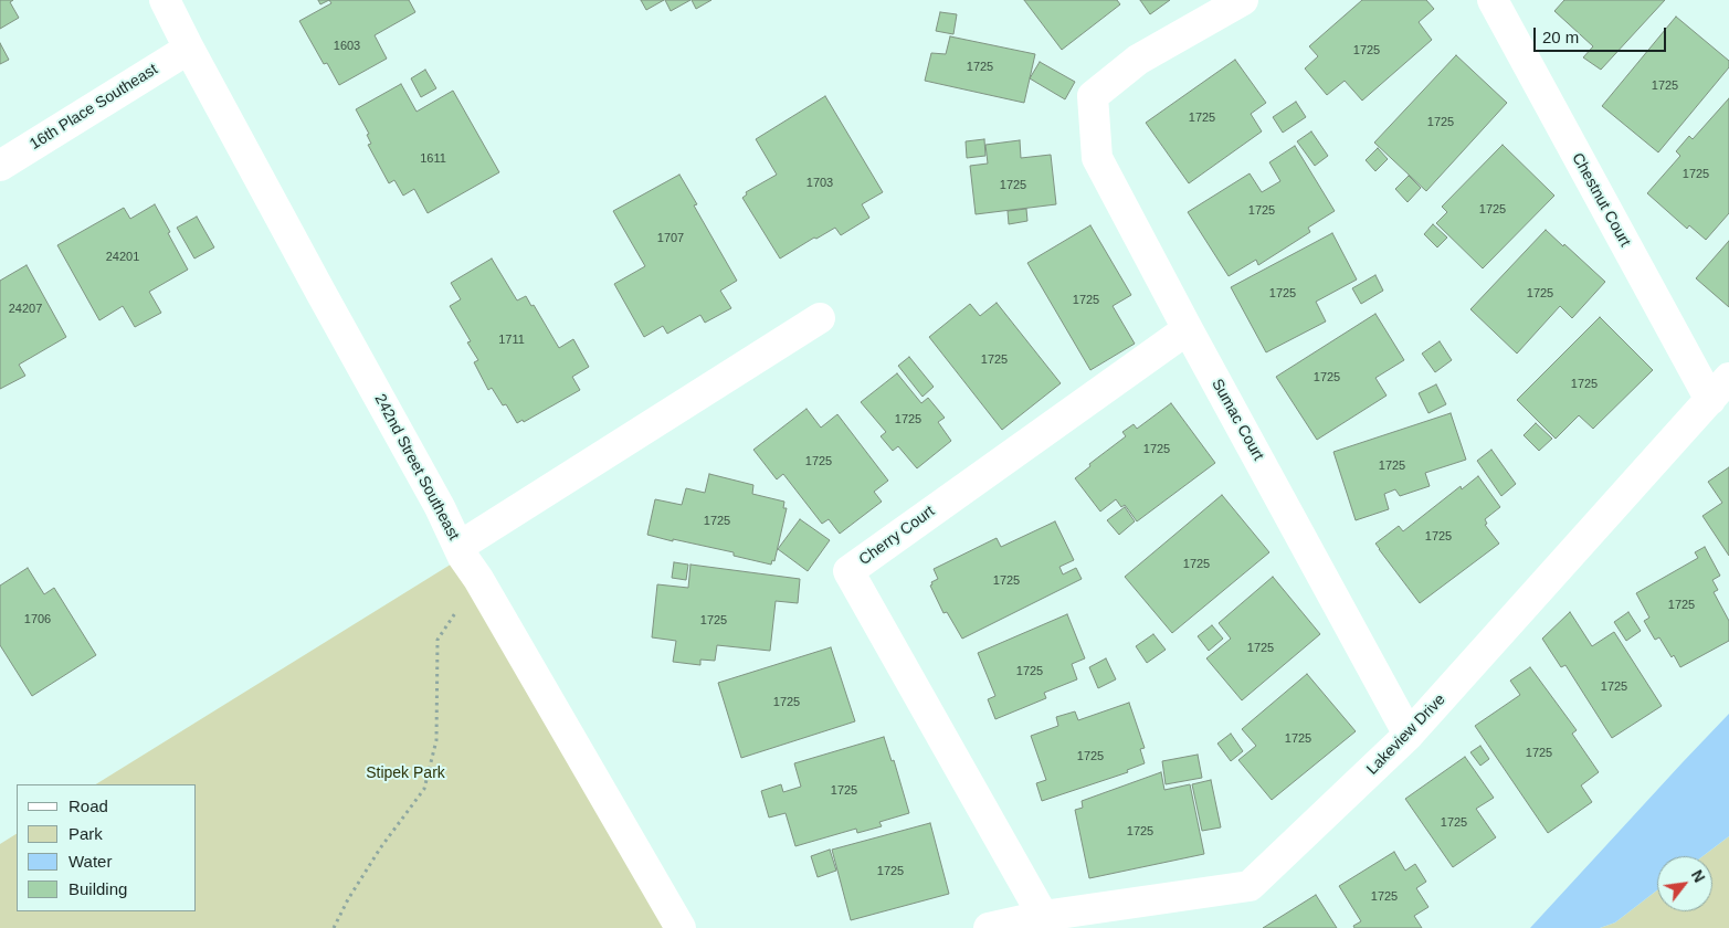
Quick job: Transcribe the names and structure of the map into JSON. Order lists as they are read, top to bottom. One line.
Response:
{"streets":{"street":["16th Place Southeast","Chestnut Court","Sumac Court","242nd Street Southeast","Cherry Court","Lakeview Drive"]},"crossings":[["16th Place Southeast","242nd Street Southeast"],["Chestnut Court","Lakeview Drive"],["Sumac Court","Cherry Court"],["Sumac Court","Lakeview Drive"],["Cherry Court","Lakeview Drive"]],"parks":["Stipek Park"],"house_numbers":["1603","1725","1725","1725","1725","1725","1611","1725","1703","1725","1725","1725","1707","24201","1725","1725","1725","24207","1711","1725","1725","1725","1725","1725","1725","1725","1725","1725","1725","1725","1725","1706","1725","1725","1725","1725","1725","1725","1725","1725","1725","1725","1725","1725","1725"],"legend":["Road","Park","Water","Building"],"scale_bar":"20 m","north":"top right"}
